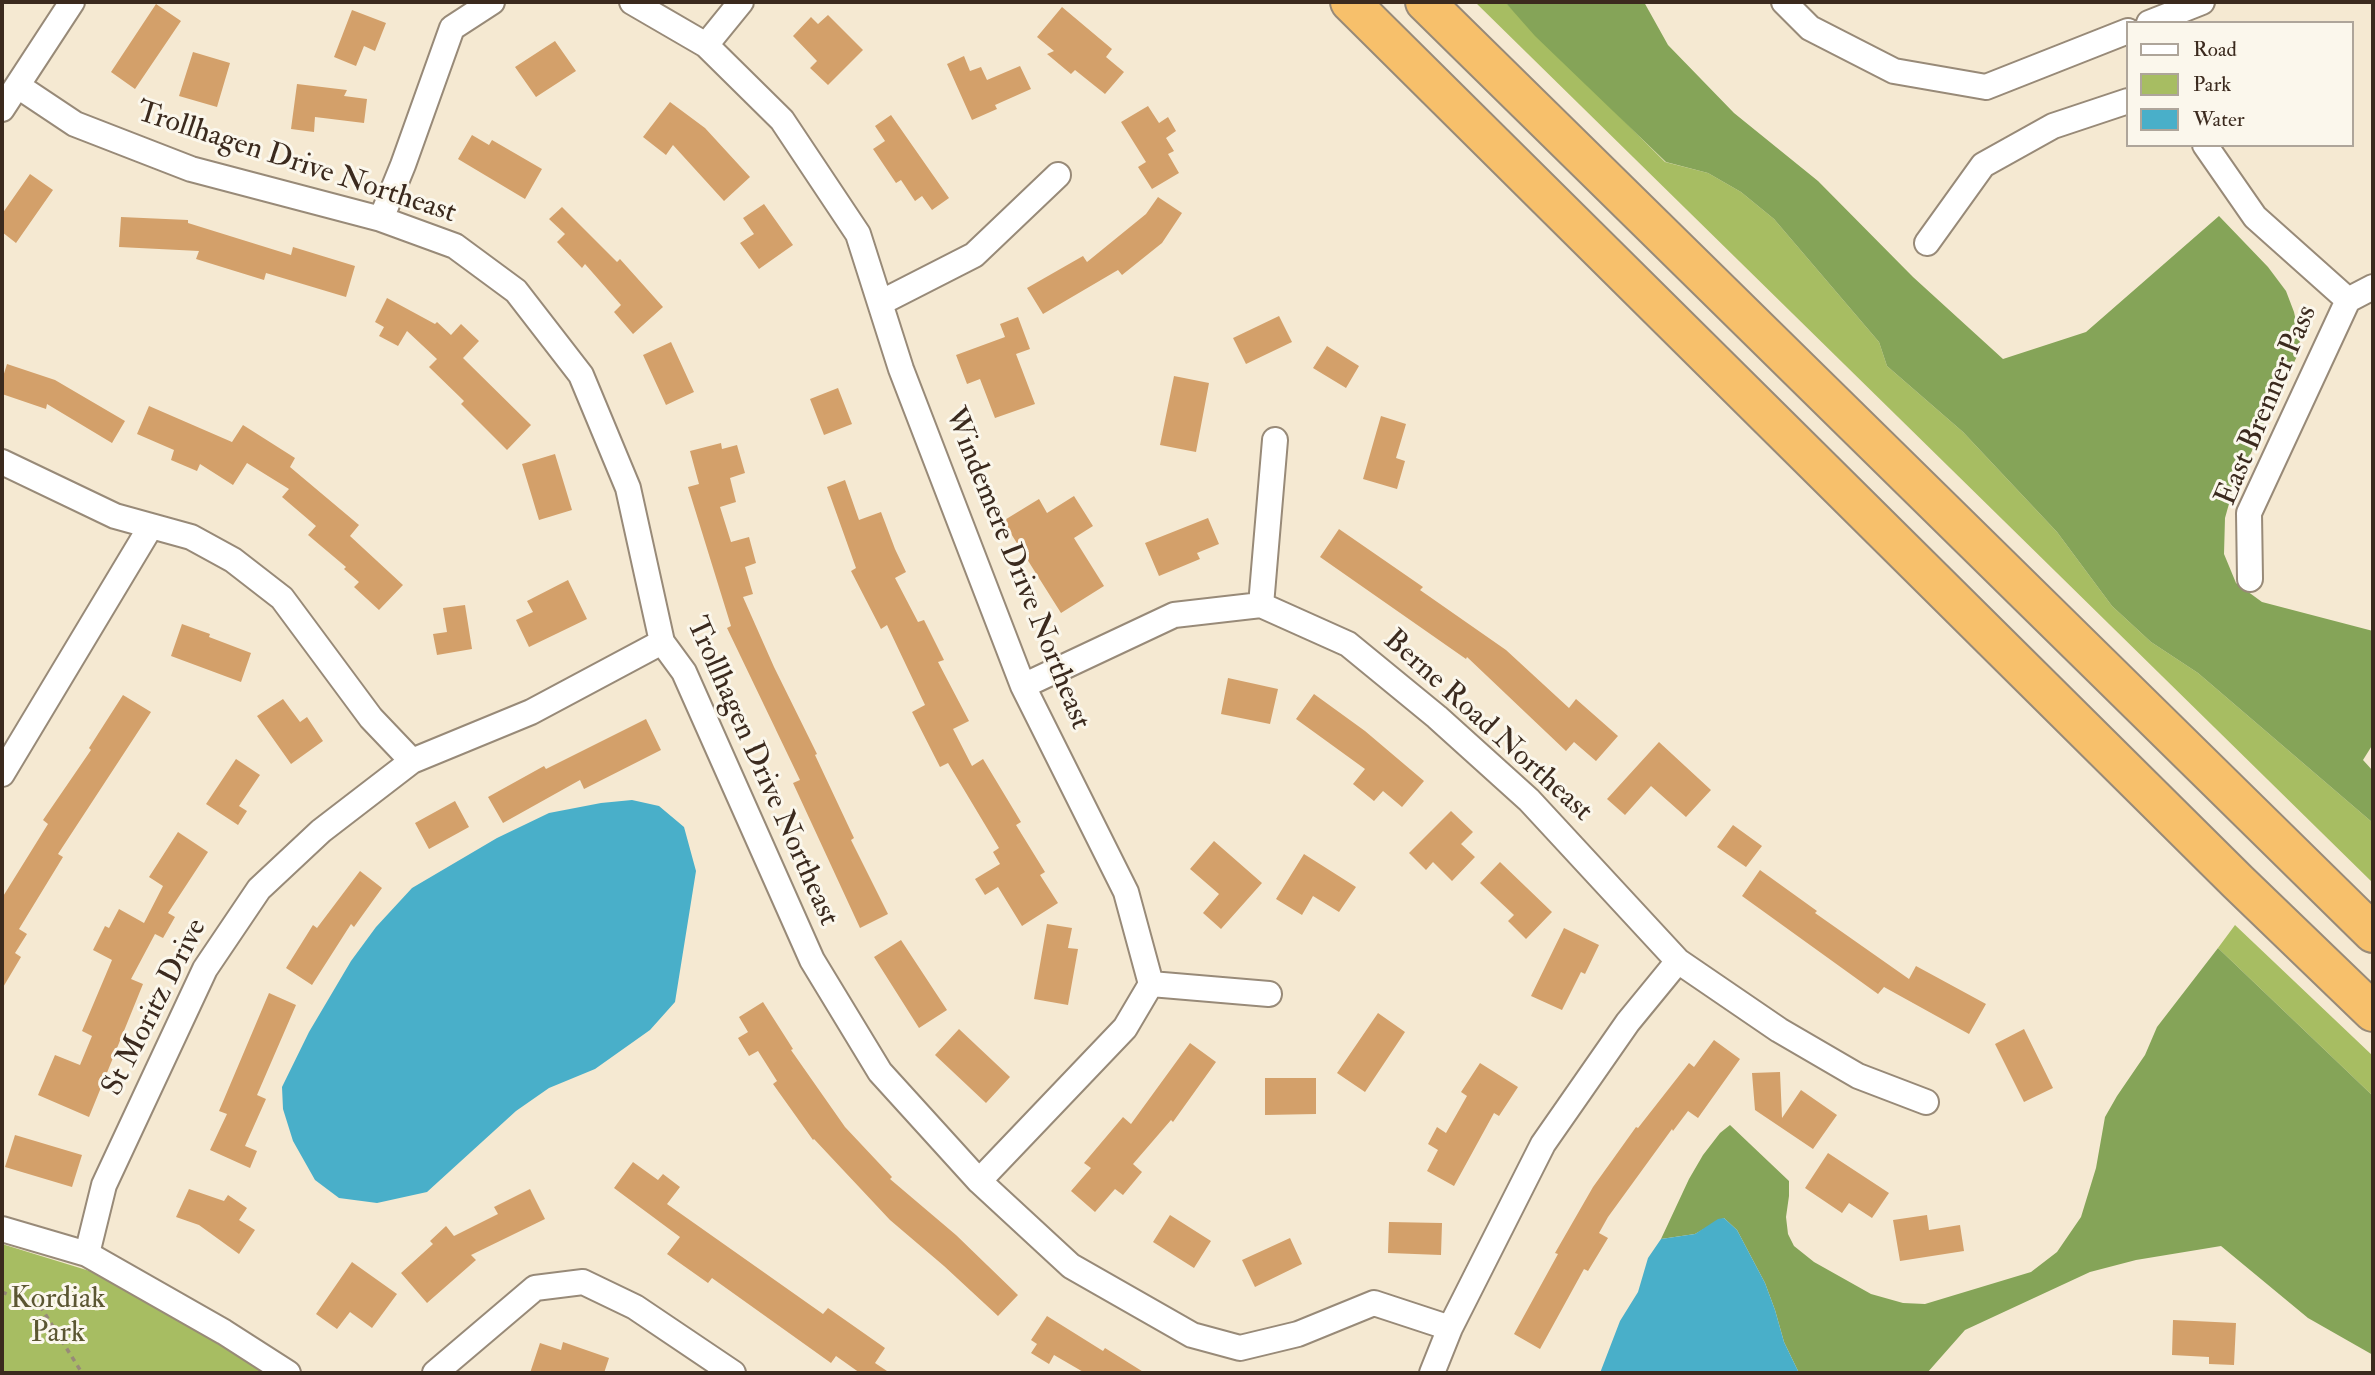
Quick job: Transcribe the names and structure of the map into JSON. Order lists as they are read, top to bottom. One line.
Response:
{"streets":{"street":["Trollhagen Drive Northeast","East Brenner Pass","Windemere Drive Northeast","Berne Road Northeast","St Moritz Drive"]},"crossings":[["Trollhagen Drive Northeast","St Moritz Drive"]],"parks":["Kordiak Park"],"legend":["Road","Park","Water"]}
